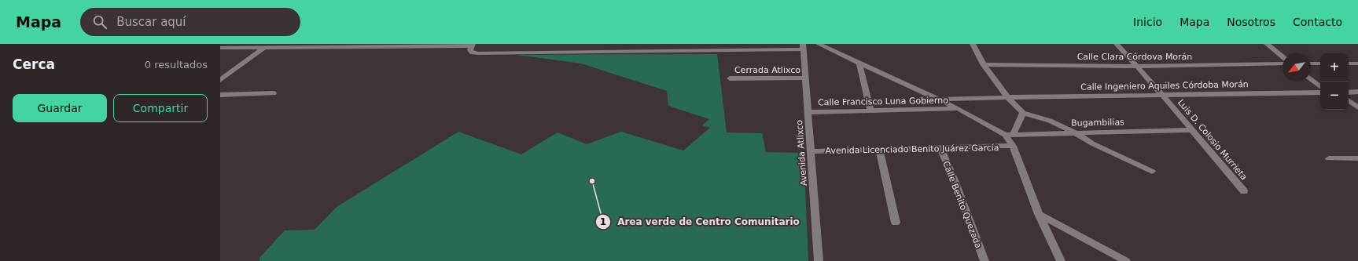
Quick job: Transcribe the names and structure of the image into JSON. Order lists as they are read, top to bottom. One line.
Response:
{"streets":{"street":["Calle Clara Córdova Morán","Cerrada Atlixco","Calle Ingeniero Aquiles Córdoba Morán","Calle Francisco Luna Gobierno","Bugambilias","Luis D. Colosio Murrieta","Avenida Licenciado Benito Juárez García","Avenida Atlixco","Calle Benito Quezada"]},"crossings":[["Calle Clara Córdova Morán","Luis D. Colosio Murrieta"],["Cerrada Atlixco","Avenida Atlixco"],["Calle Ingeniero Aquiles Córdoba Morán","Luis D. Colosio Murrieta"],["Calle Francisco Luna Gobierno","Avenida Atlixco"],["Bugambilias","Luis D. Colosio Murrieta"],["Avenida Licenciado Benito Juárez García","Avenida Atlixco"],["Avenida Licenciado Benito Juárez García","Calle Benito Quezada"]],"places":["Area verde de Centro Comunitario"],"north":"bottom left","page":{"header":"Mapa","search":"Buscar aquí","nav":["Inicio","Mapa","Nosotros","Contacto"],"heading":["Cerca","0 resultados"],"map_buttons":["+","−"],"buttons":["Guardar","Compartir"]}}
